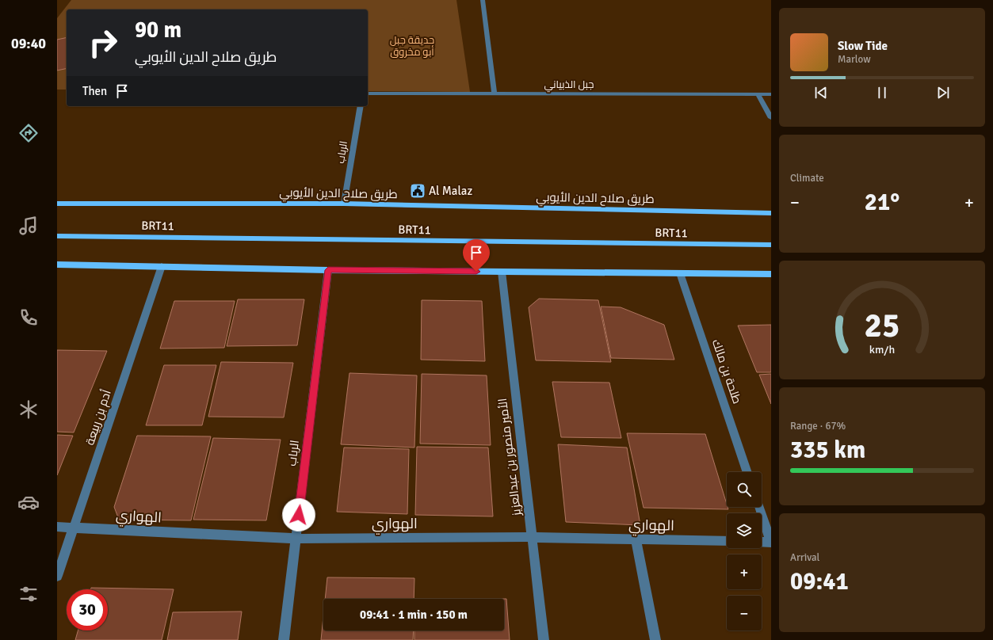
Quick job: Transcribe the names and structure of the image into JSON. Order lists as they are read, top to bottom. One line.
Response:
{"streets":{"main road":["طريق صلاح الدين الأيوبي","BRT11"],"street":["جبل الذبياني","الرباب","طلحة بن مالك","أدم بن ربيعة","الأمير منصور بن عبدالعزيز","الهواري"]},"crossings":[["الرباب","طريق صلاح الدين الأيوبي"],["الرباب","الهواري"],["أدم بن ربيعة","الهواري"],["الأمير منصور بن عبدالعزيز","الهواري"]],"parks":["حديقة جبل أبو مخروق"],"places":{"public building":["Al Malaz"]},"page":{"tabs":"09:40","turn":["90 m","طريق صلاح الدين الأيوبي"],"song":["Slow Tide","Marlow"],"then":"Then","tile":["Climate",["Range · 67%","335 km"],["Arrival","09:41"]],"heat":["−","21°","+"],"map_buttons":["+","−"],"limit":"30","trip":"09:41 · 1 min · 150 m","gauge":["25","km/h"]}}
